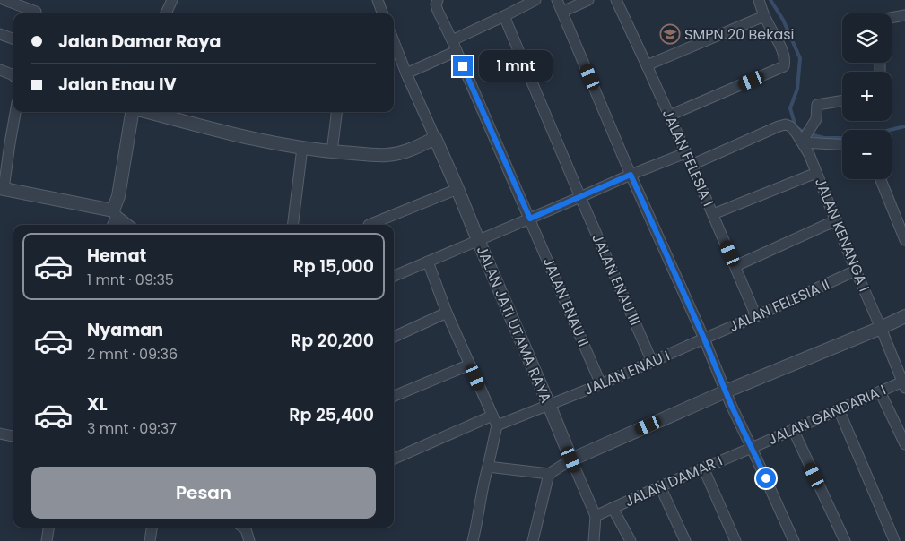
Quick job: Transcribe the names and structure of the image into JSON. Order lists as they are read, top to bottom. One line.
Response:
{"streets":{"street":["JALAN FELESIA I","JALAN KENANGA I","JALAN ENAU III","JALAN ENAU II","JALAN FELESIA II","JALAN JATI UTAMA RAYA","JALAN ENAU I","JALAN GANDARIA I","JALAN DAMAR I"]},"crossings":[["JALAN FELESIA I","JALAN FELESIA II"],["JALAN KENANGA I","JALAN FELESIA II"],["JALAN KENANGA I","JALAN GANDARIA I"],["JALAN ENAU III","JALAN ENAU I"],["JALAN ENAU II","JALAN ENAU I"],["JALAN FELESIA II","JALAN ENAU I"],["JALAN JATI UTAMA RAYA","JALAN ENAU I"],["JALAN GANDARIA I","JALAN DAMAR I"]],"places":{"school or university":["SMPN 20 Bekasi"]},"page":{"map_buttons":["+","−"],"banner":["Jalan Damar Raya","Jalan Enau IV"],"bubble":"1 mnt","list":[{"name":"Hemat","note":"1 mnt · 09:35","value":"Rp 15,000"},{"name":"Nyaman","note":"2 mnt · 09:36","value":"Rp 20,200"},{"name":"XL","note":"3 mnt · 09:37","value":"Rp 25,400"}],"buttons":"Pesan"}}
